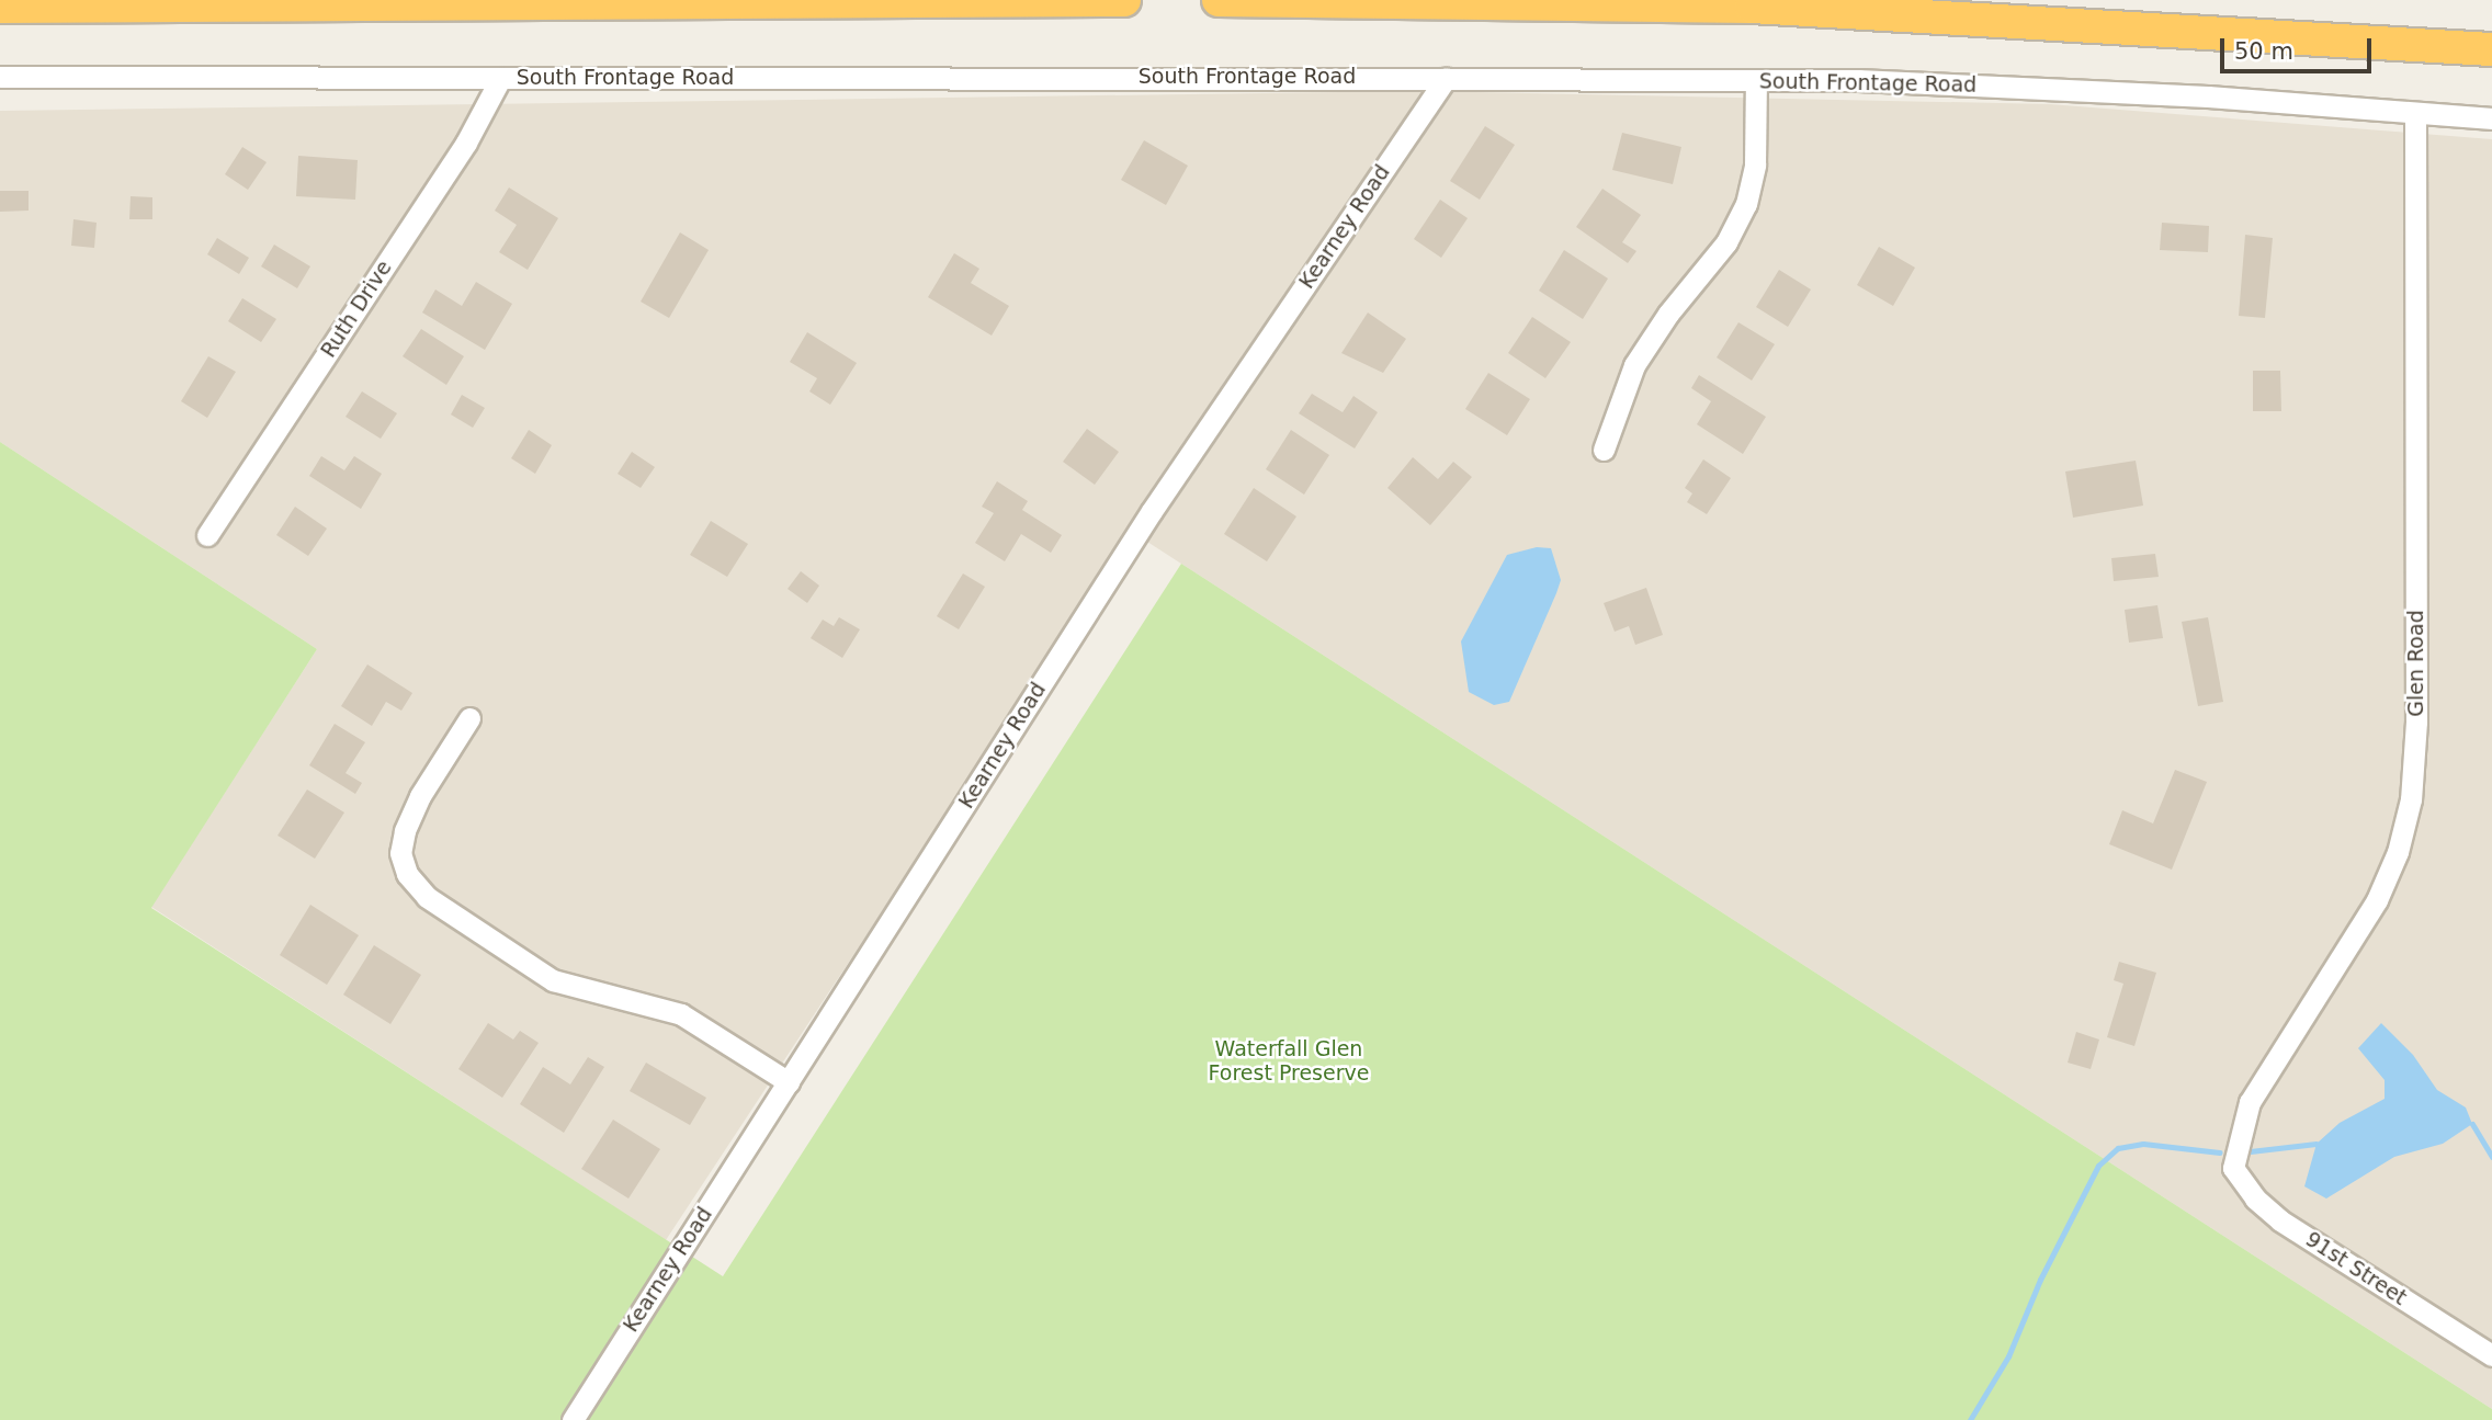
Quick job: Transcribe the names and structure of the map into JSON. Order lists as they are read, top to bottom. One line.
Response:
{"streets":{"street":["South Frontage Road","Kearney Road","Ruth Drive","Glen Road","91st Street"]},"crossings":[["South Frontage Road","Kearney Road"],["South Frontage Road","Ruth Drive"],["South Frontage Road","Glen Road"],["Glen Road","91st Street"]],"parks":["Waterfall Glen Forest Preserve"],"scale_bar":"50 m"}
